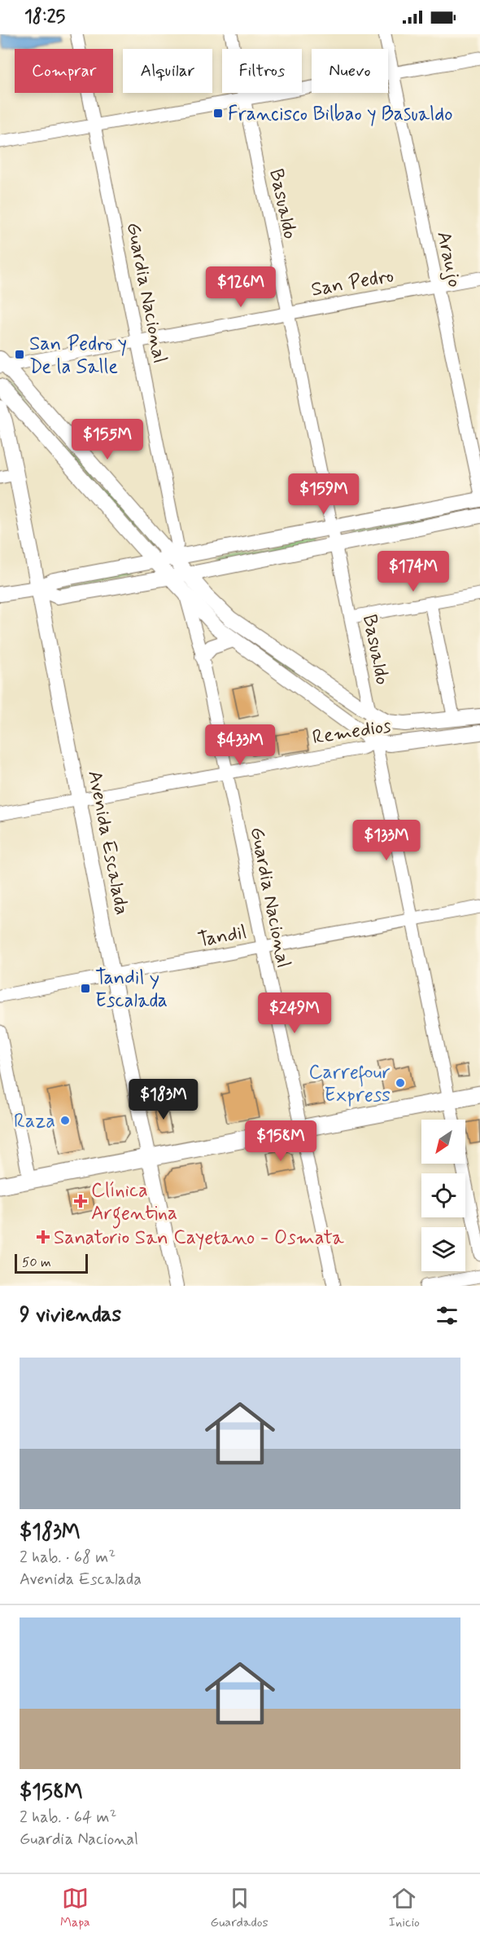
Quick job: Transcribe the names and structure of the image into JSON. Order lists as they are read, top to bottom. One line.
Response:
{"streets":{"street":["Basualdo","Araujo","San Pedro","Guardia Nacional","Remedios","Avenida Escalada","Tandil"]},"crossings":[["Basualdo","San Pedro"],["Basualdo","Remedios"],["Basualdo","Tandil"],["Araujo","San Pedro"],["San Pedro","Guardia Nacional"],["San Pedro","Remedios"],["Guardia Nacional","Remedios"],["Guardia Nacional","Tandil"],["Remedios","Avenida Escalada"],["Avenida Escalada","Tandil"]],"places":{"transit":["Francisco Bilbao y Basualdo","San Pedro y De la Salle","Tandil y Escalada"],"other":["Carrefour Express","Raza"],"health":["Clínica Argentina","Sanatorio San Cayetano - Osmata"]},"scale_bar":"50 m","north":"bottom left","page":{"status":"18:25","chip":["Comprar","Alquilar","Filtros","Nuevo"],"price":["$126M","$155M","$159M","$174M","$433M","$133M","$249M","$183M","$158M"],"scale":"50 m","heading":"9 viviendas","list":[{"name":"$183M","note":"2 hab. · 68 m² · Avenida Escalada"},{"name":"$158M","note":"2 hab. · 64 m² · Guardia Nacional"}],"tabs":["Mapa","Guardados","Inicio"]}}
